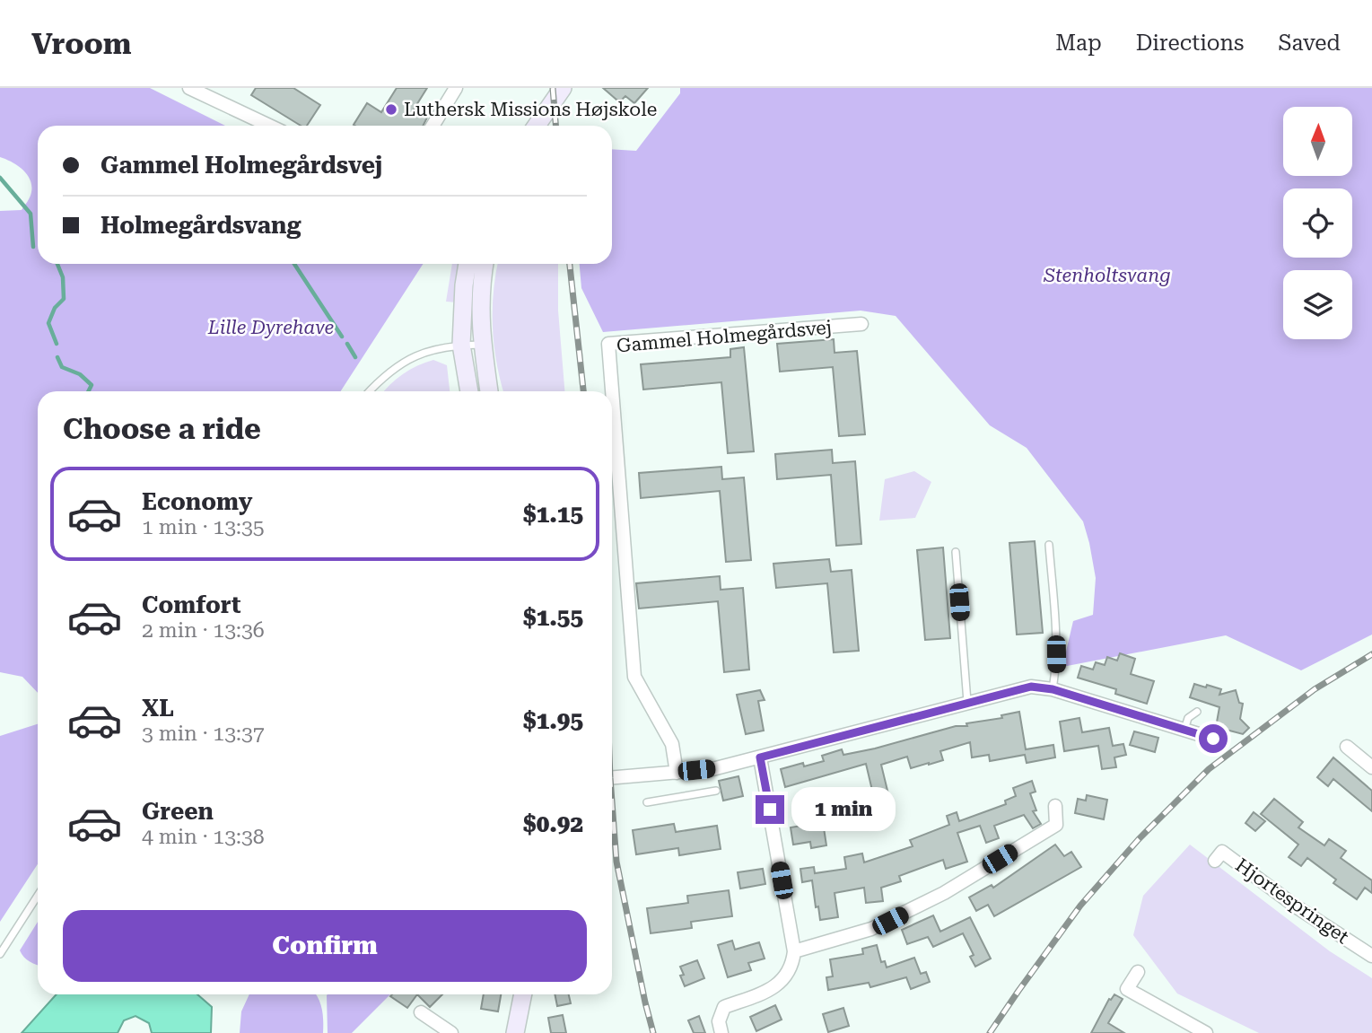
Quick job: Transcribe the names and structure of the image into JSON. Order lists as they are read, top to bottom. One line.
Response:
{"streets":{"street":["Gammel Holmegårdsvej","Hjortespringet"]},"parks":["Stenholtsvang","Lille Dyrehave"],"places":["Luthersk Missions Højskole"],"north":"top","page":{"header":"Vroom","nav":["Map","Directions","Saved"],"banner":["Gammel Holmegårdsvej","Holmegårdsvang"],"heading":"Choose a ride","list":[{"name":"Economy","note":"1 min · 13:35","value":"$1.15"},{"name":"Comfort","note":"2 min · 13:36","value":"$1.55"},{"name":"XL","note":"3 min · 13:37","value":"$1.95"},{"name":"Green","note":"4 min · 13:38","value":"$0.92"}],"bubble":"1 min","buttons":"Confirm"}}
